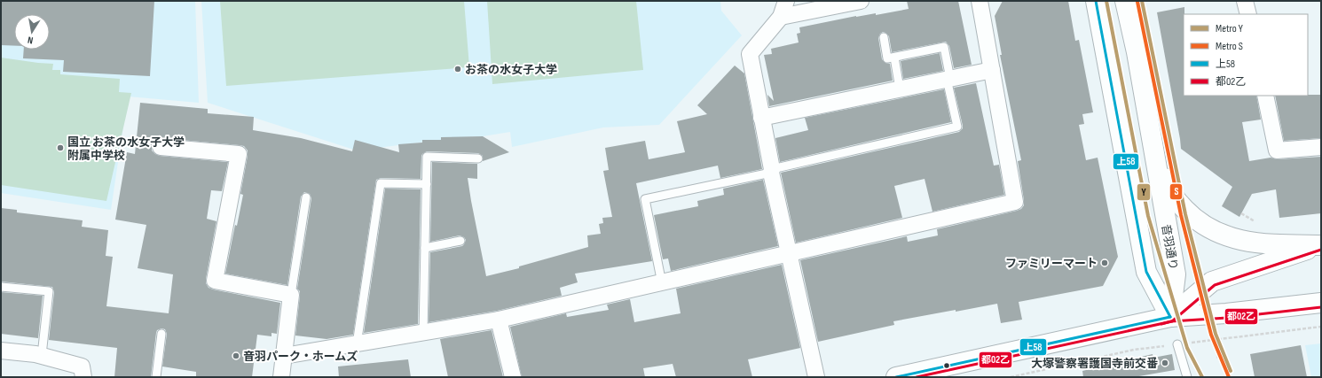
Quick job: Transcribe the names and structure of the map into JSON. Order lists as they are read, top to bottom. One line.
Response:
{"streets":{"main road":["音羽通り"]},"places":["お茶の水女子大学","国立 お茶の水女子大学 附属中学校","ファミリーマート","音羽パーク・ホームズ","大塚警察署護国寺前交番"],"lines":["metro line Y","transit line 上58","metro line S","transit line 都02乙"],"legend":["Metro Y","Metro S","上58","都02乙"],"north":"bottom"}
